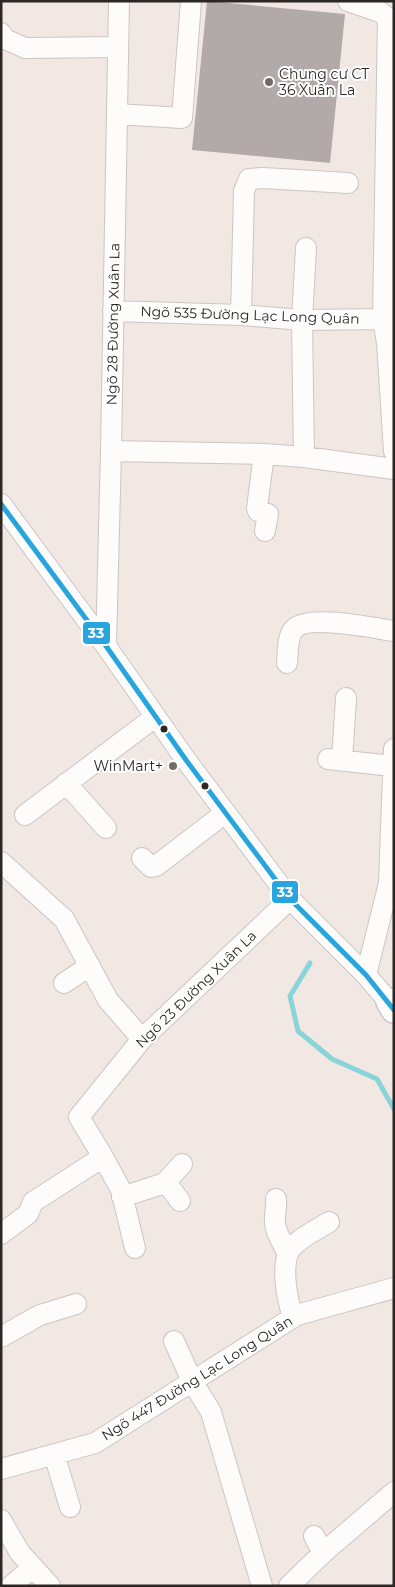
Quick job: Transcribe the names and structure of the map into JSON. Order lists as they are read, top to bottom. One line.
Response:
{"streets":{"street":["Ngõ 535 Đường Lạc Long Quân","Ngõ 28 Đường Xuân La","Ngõ 23 Đường Xuân La","Ngõ 447 Đường Lạc Long Quân"]},"crossings":[["Ngõ 535 Đường Lạc Long Quân","Ngõ 28 Đường Xuân La"]],"places":["Chung cư CT 36 Xuân La","WinMart+"],"lines":["transit line 33"]}
